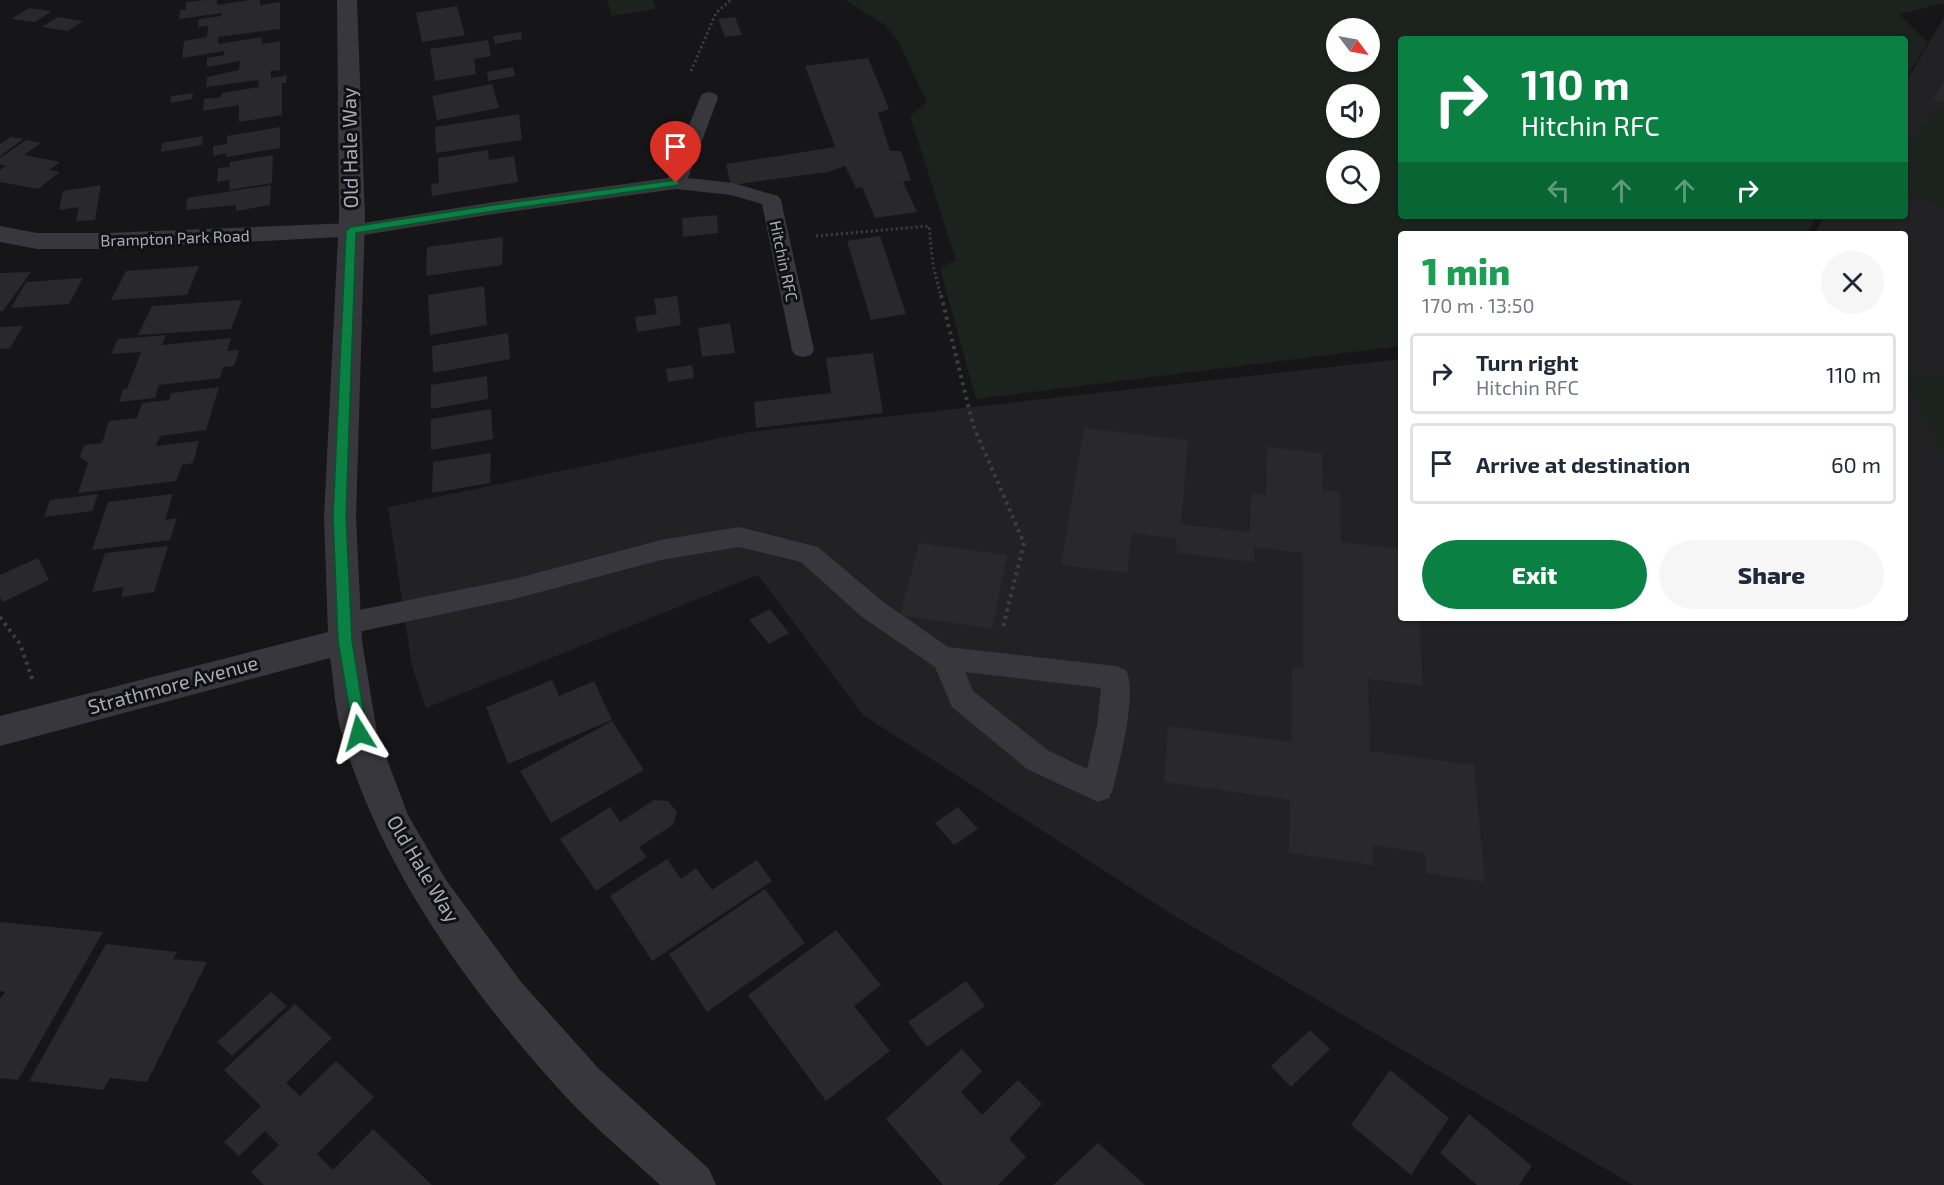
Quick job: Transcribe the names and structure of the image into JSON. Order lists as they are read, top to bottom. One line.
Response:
{"streets":{"street":["Old Hale Way","Brampton Park Road","Strathmore Avenue"],"lane":["Hitchin RFC"]},"crossings":[["Old Hale Way","Brampton Park Road"],["Old Hale Way","Hitchin RFC"],["Old Hale Way","Strathmore Avenue"],["Brampton Park Road","Hitchin RFC"]],"north":"bottom right","page":{"turn":["110 m","Hitchin RFC"],"heading":["1 min","170 m · 13:50"],"list":[{"name":"Turn right","note":"Hitchin RFC","value":"110 m"},{"name":"Arrive at destination","value":"60 m"}],"buttons":["Exit","Share"]}}
